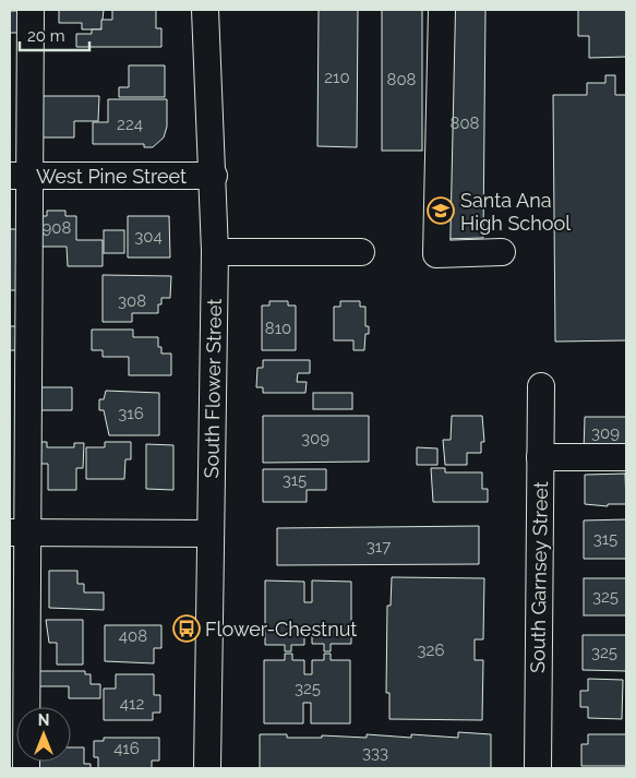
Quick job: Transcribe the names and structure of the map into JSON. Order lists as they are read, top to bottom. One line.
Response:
{"streets":{"street":["West Pine Street","South Flower Street","South Garnsey Street"]},"crossings":[["West Pine Street","South Flower Street"]],"places":{"school or university":["Santa Ana High School"],"bus stop":["Flower-Chestnut"]},"house_numbers":["210","808","808","224","908","304","308","810","316","309","309","315","315","317","325","408","326","325","325","412","416","333"],"scale_bar":"20 m","north":"top"}
